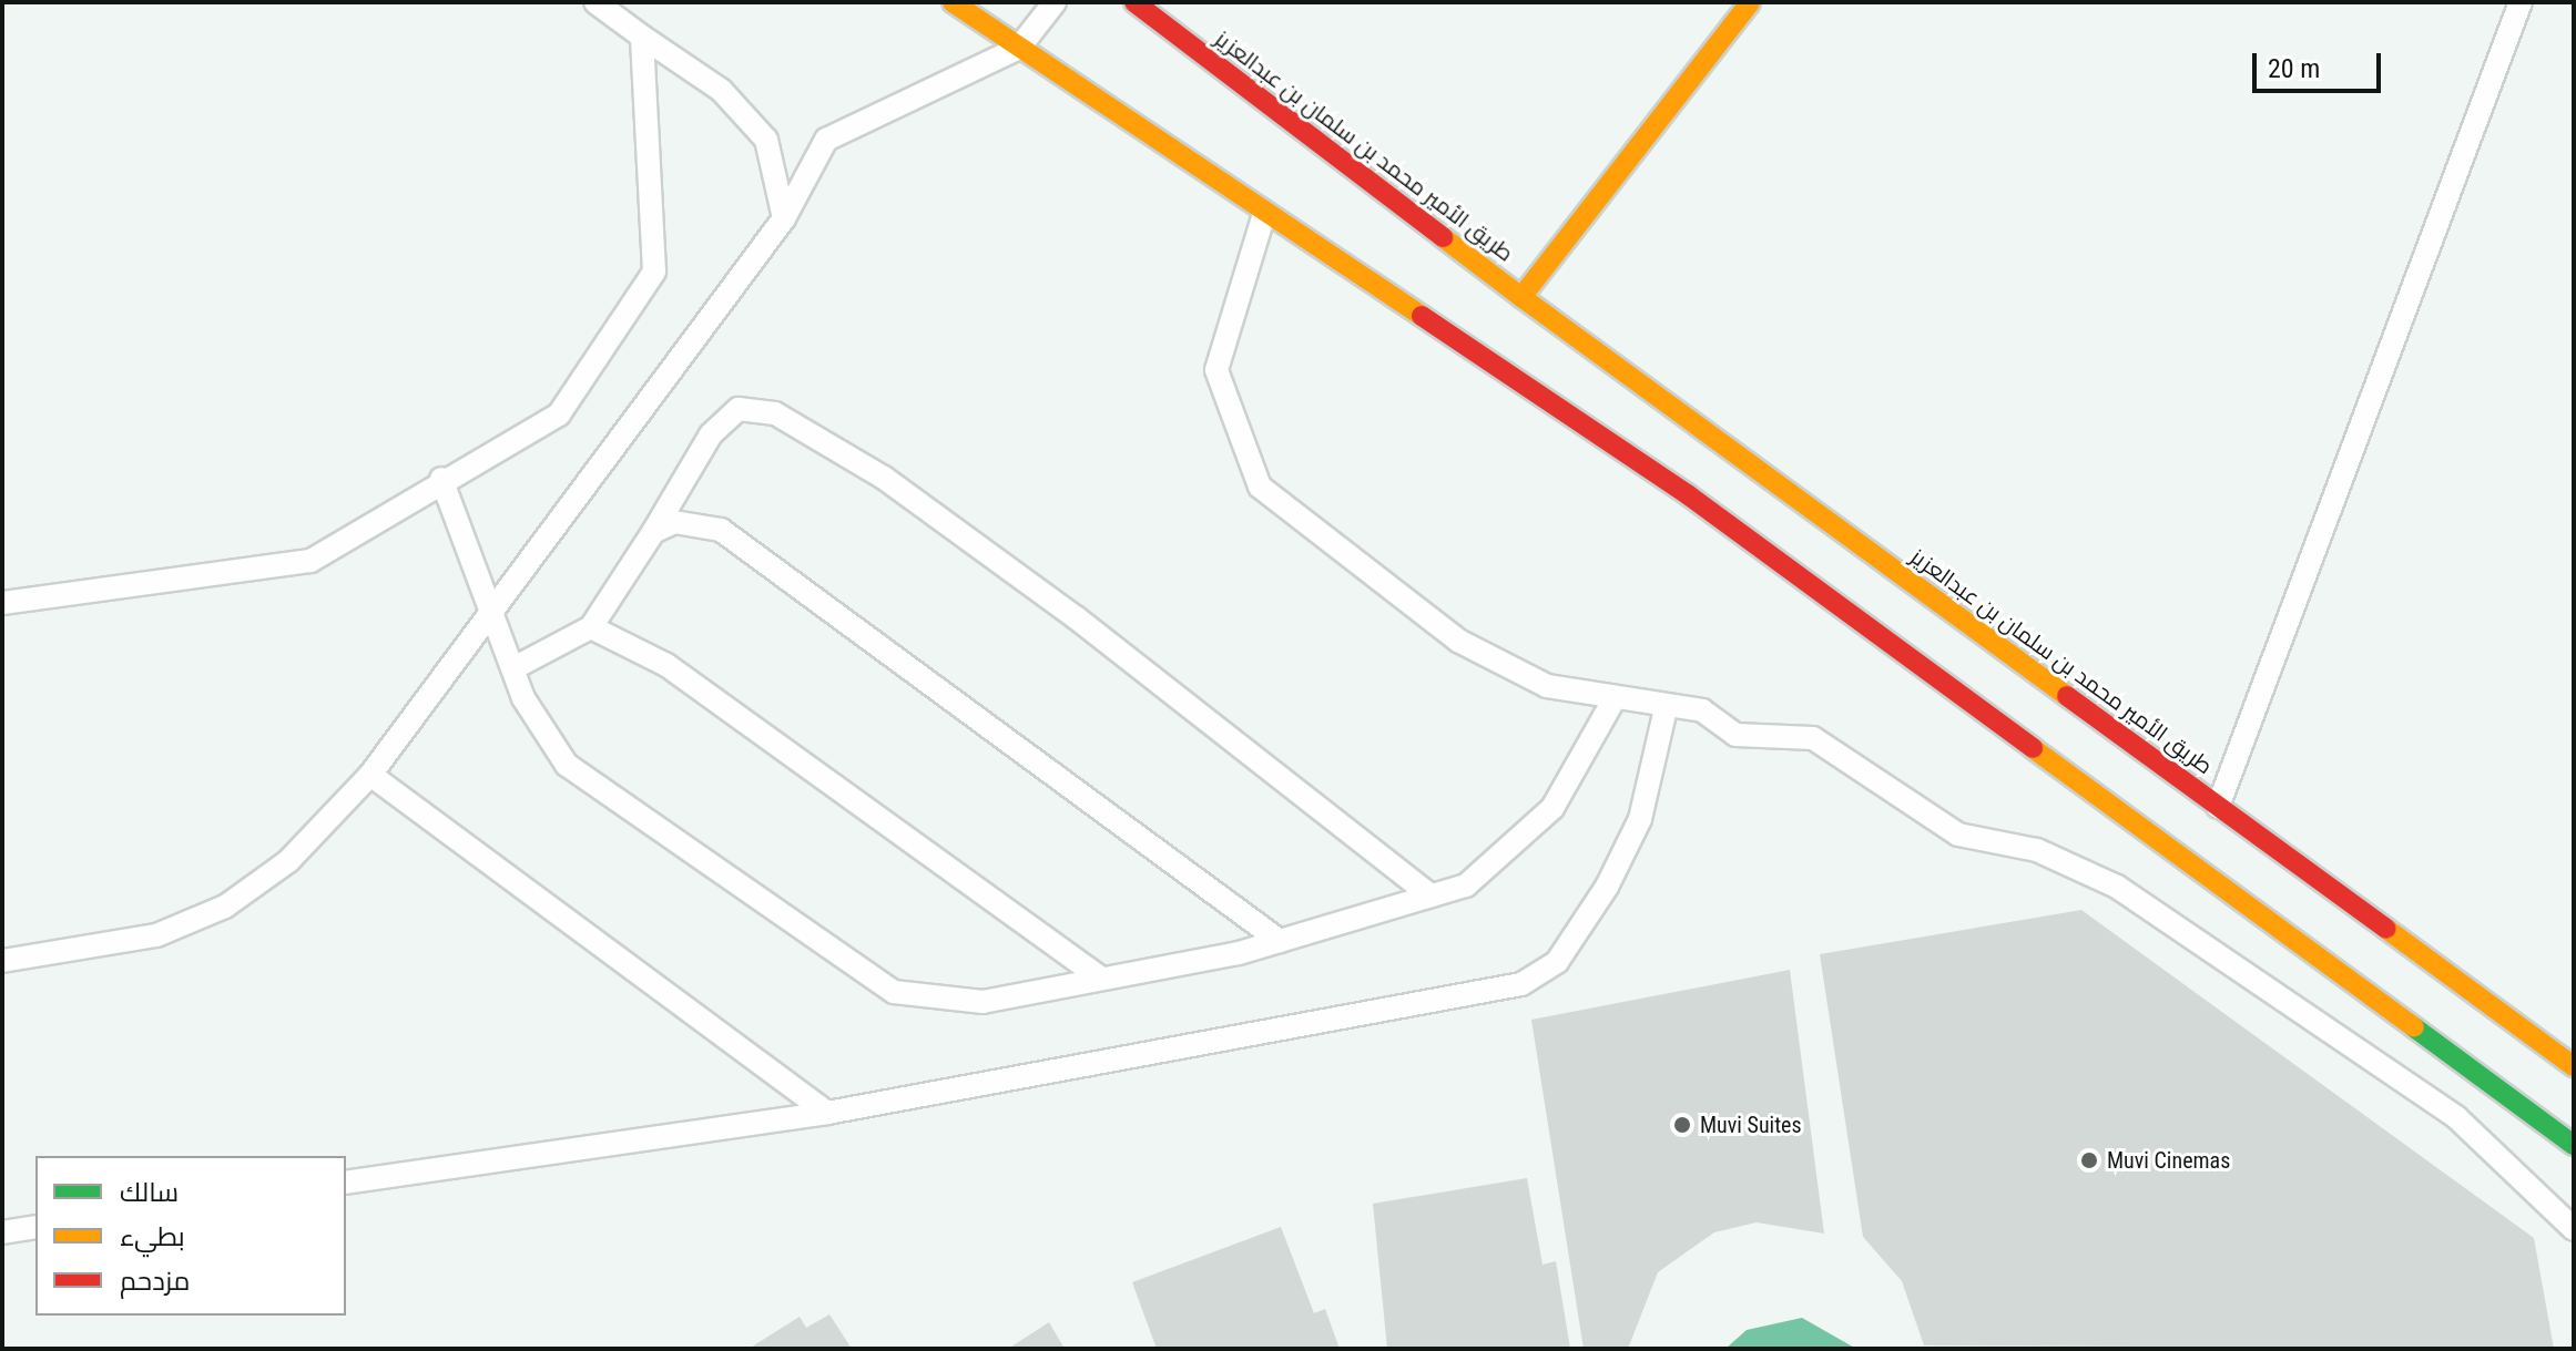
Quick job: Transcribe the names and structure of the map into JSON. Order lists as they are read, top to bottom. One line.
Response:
{"streets":{"street":["طريق الأمير محمد بن سلمان بن عبدالعزيز"]},"places":["Muvi Suites","Muvi Cinemas"],"legend":["سالك","بطيء","مزدحم"],"scale_bar":"20 m"}
